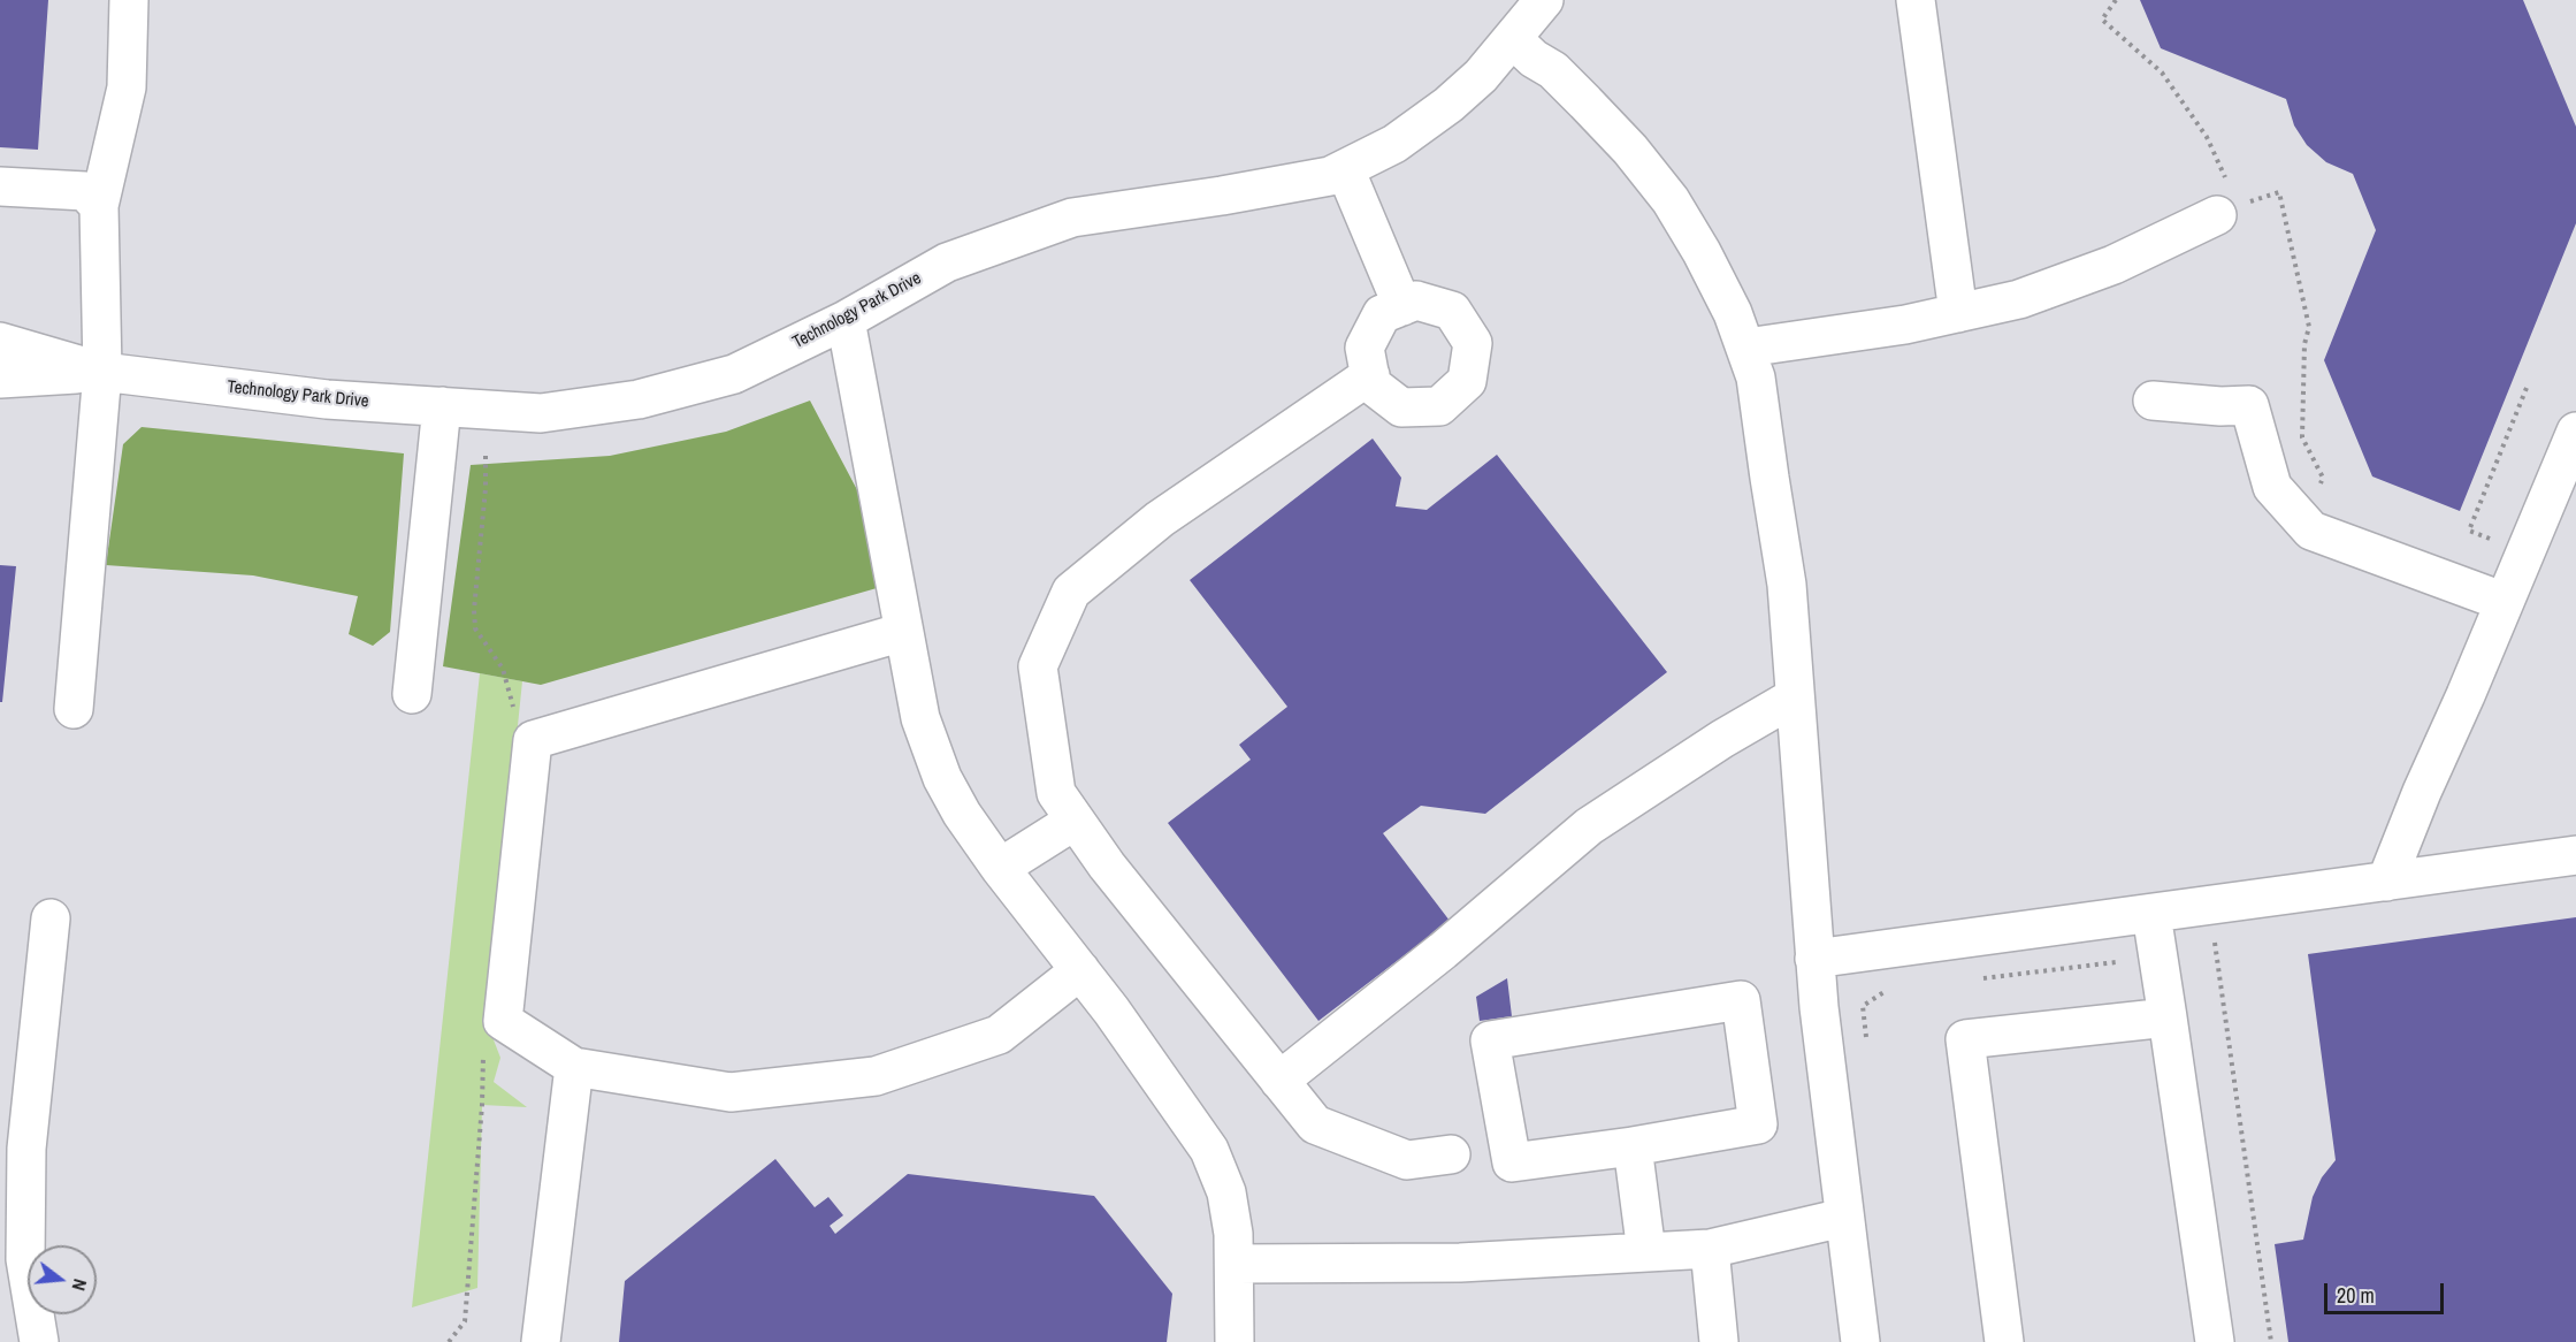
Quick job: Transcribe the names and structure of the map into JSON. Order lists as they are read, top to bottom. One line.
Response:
{"streets":{"street":["Technology Park Drive"]},"scale_bar":"20 m","north":"right"}
